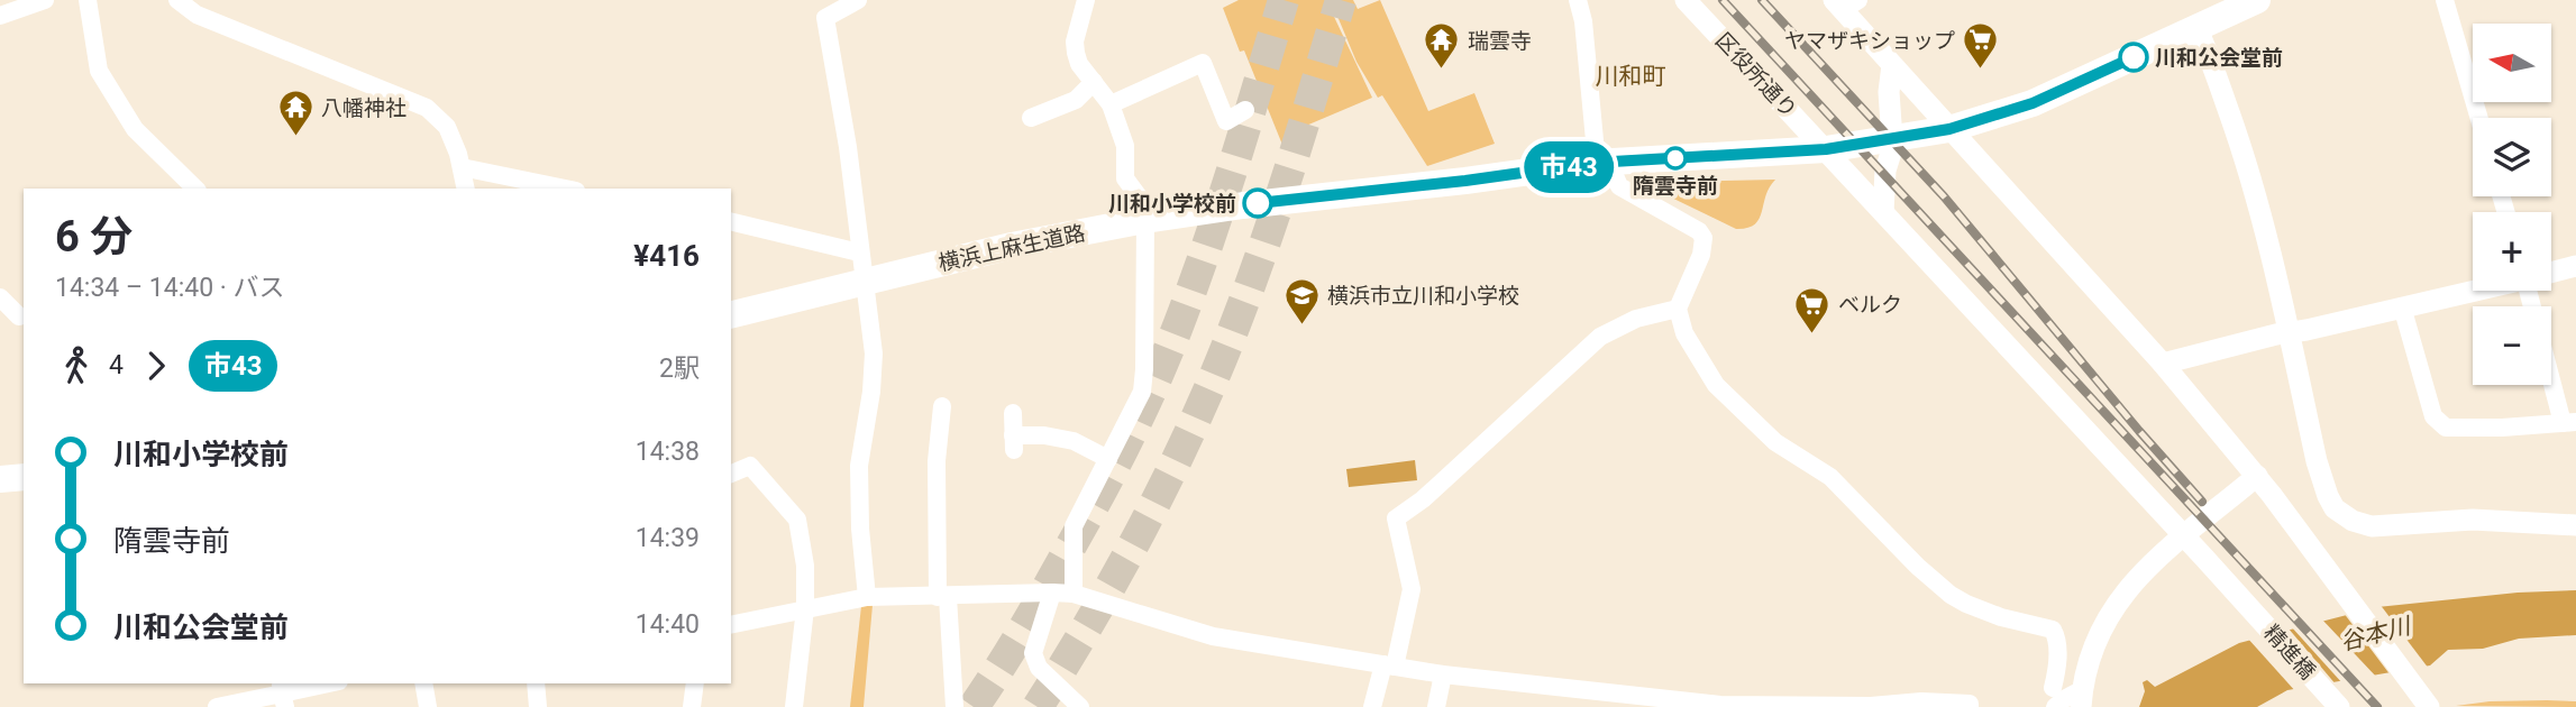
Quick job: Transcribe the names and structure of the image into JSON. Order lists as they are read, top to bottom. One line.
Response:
{"streets":{"main road":["横浜上麻生道路"],"street":["区役所通り","精進橋"]},"crossings":[["区役所通り","横浜上麻生道路"],["区役所通り","精進橋"]],"districts":["川和町"],"water":["谷本川"],"places":{"other":["川和公会堂前","隋雲寺前","川和小学校前"],"temple":["瑞雲寺","八幡神社"],"supermarket":["ヤマザキショップ","ベルク"],"school or university":["横浜市立川和小学校"]},"lines":["bus line 市43"],"north":"left","page":{"on_map":"市43","map_buttons":["+","−"],"heading":["6 分","14:34 – 14:40 · バス","¥416"],"legs":["4","市43","2駅"],"list":[{"name":"川和小学校前","value":"14:38"},{"name":"隋雲寺前","value":"14:39"},{"name":"川和公会堂前","value":"14:40"}]}}
